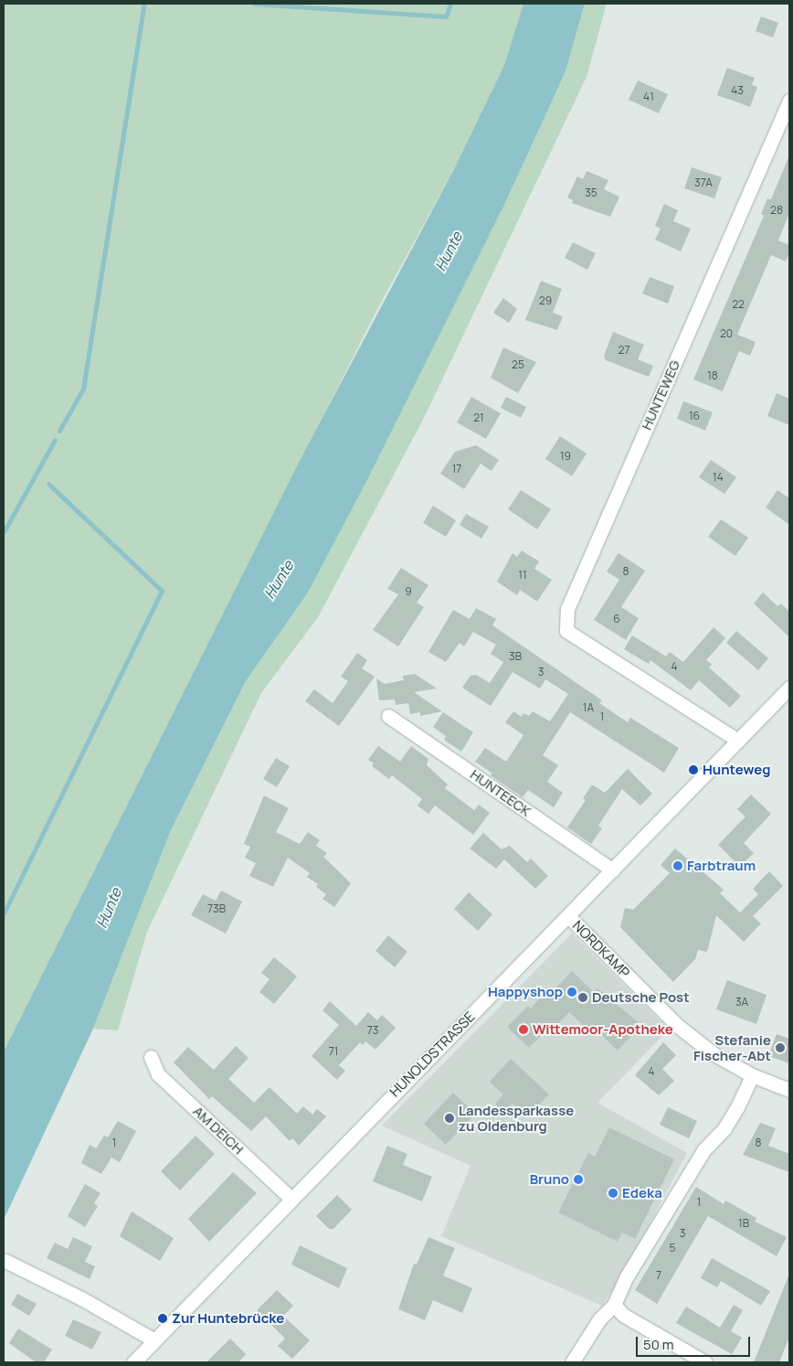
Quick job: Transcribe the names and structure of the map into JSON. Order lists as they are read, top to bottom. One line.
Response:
{"streets":{"street":["HUNTEWEG","HUNTEECK","NORDKAMP","HUNOLDSTRASSE","AM DEICH"]},"crossings":[["HUNTEWEG","HUNOLDSTRASSE"],["HUNTEECK","HUNOLDSTRASSE"],["NORDKAMP","HUNOLDSTRASSE"],["HUNOLDSTRASSE","AM DEICH"]],"water":["Hunte"],"places":["Hunteweg","Farbtraum","Happyshop","Deutsche Post","Wittemoor-Apotheke","Stefanie Fischer-Abt","Landessparkasse zu Oldenburg","Bruno","Edeka","Zur Huntebrücke"],"house_numbers":["43","41","37A","35","28","29","22","20","27","25","18","16","21","19","17","14","8","11","9","6","3B","4","3","1A","1","73B","3A","73","71","4","1","8","1","1B","3","5","7"],"scale_bar":"50 m"}
